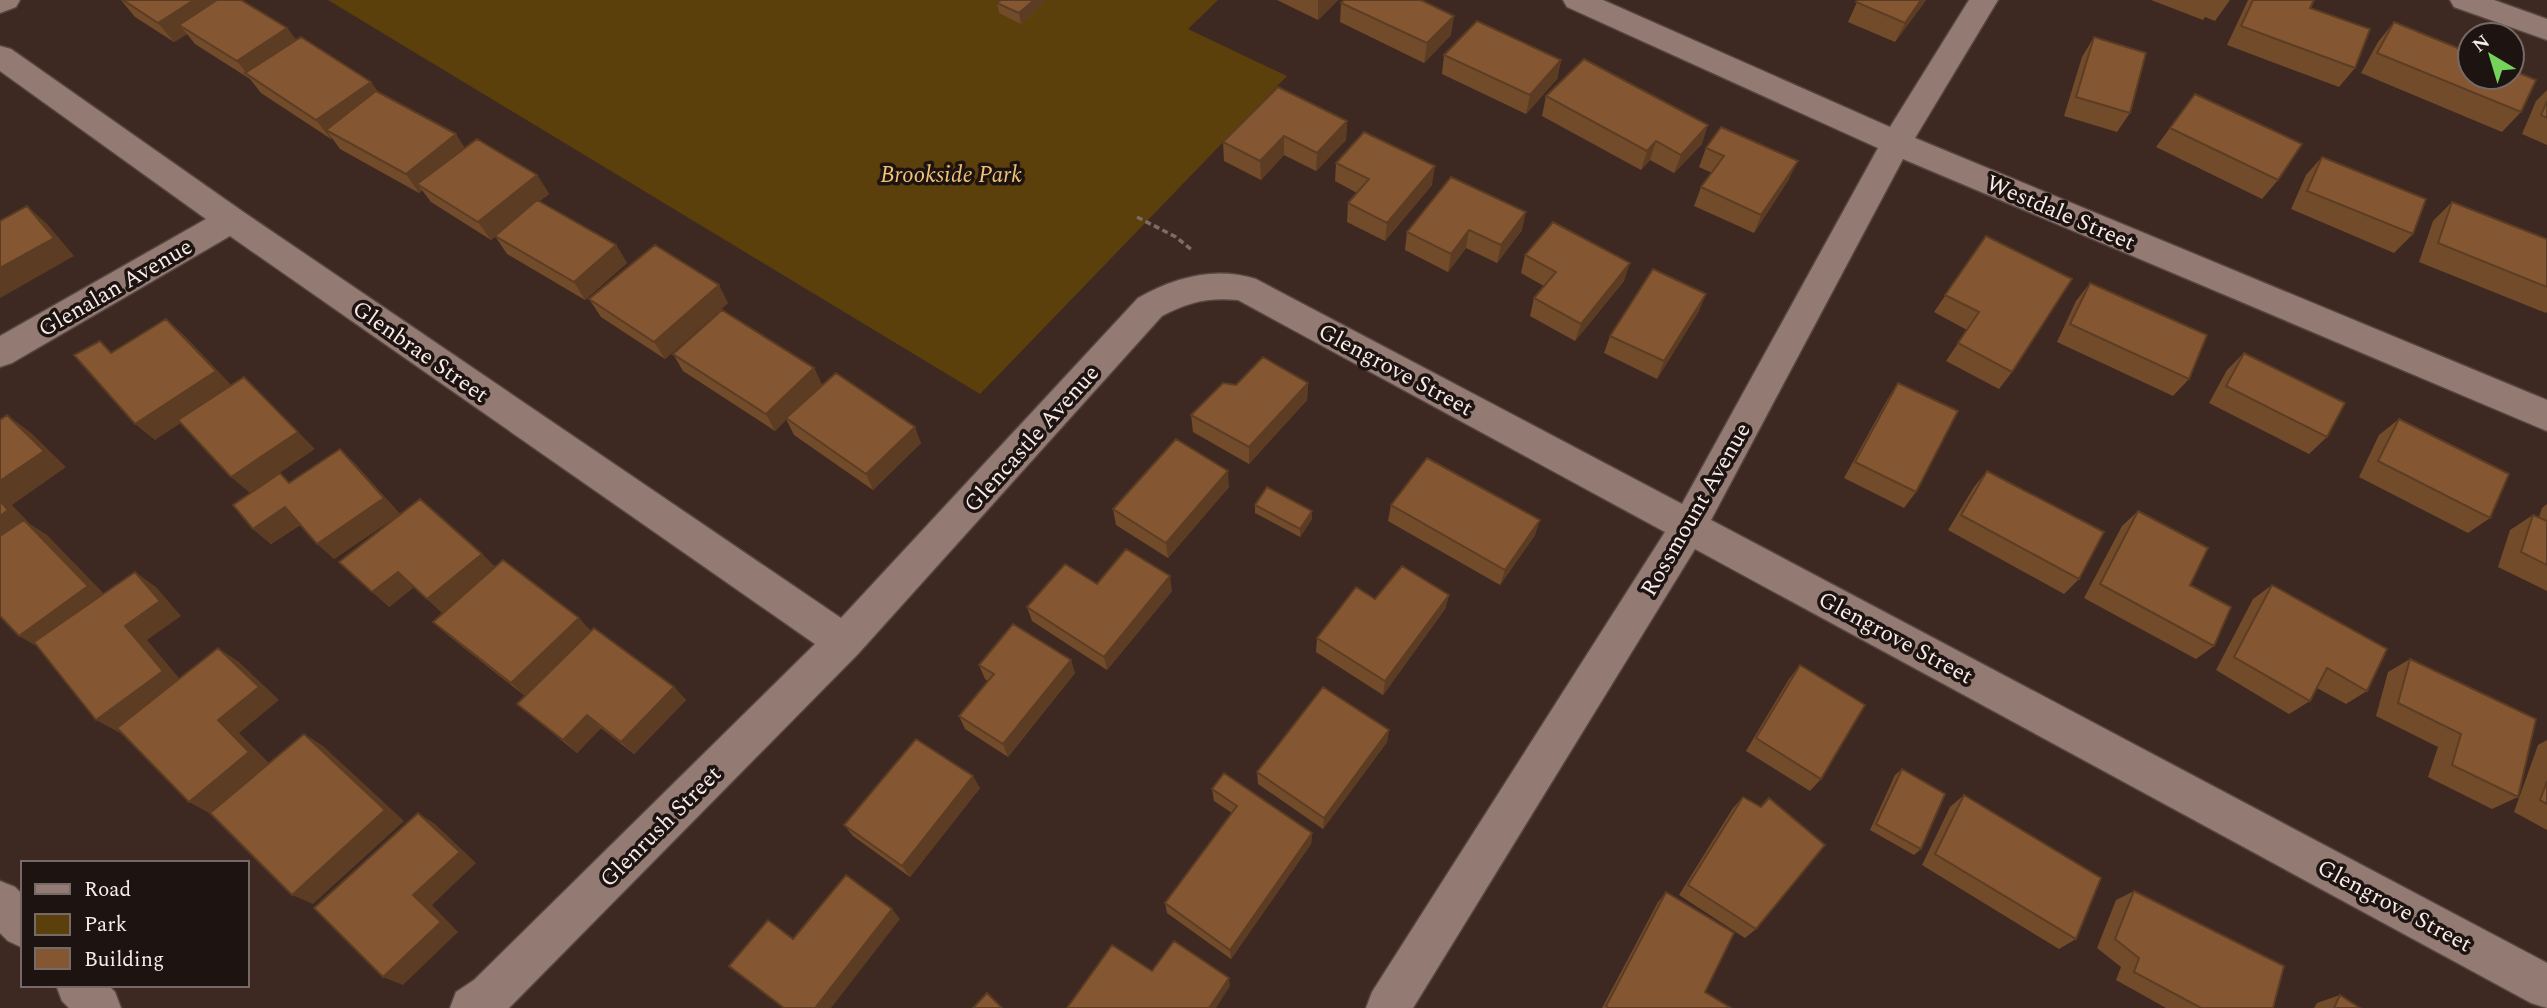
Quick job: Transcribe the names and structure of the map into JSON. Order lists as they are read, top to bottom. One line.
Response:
{"streets":{"street":["Westdale Street","Glenalan Avenue","Glenbrae Street","Glengrove Street","Glencastle Avenue","Rossmount Avenue","Glenrush Street"]},"crossings":[["Westdale Street","Rossmount Avenue"],["Glenalan Avenue","Glenbrae Street"],["Glenbrae Street","Glencastle Avenue"],["Glenbrae Street","Glenrush Street"],["Glengrove Street","Glencastle Avenue"],["Glengrove Street","Rossmount Avenue"],["Glencastle Avenue","Glenrush Street"]],"parks":["Brookside Park"],"legend":["Road","Park","Building"],"north":"top left"}
